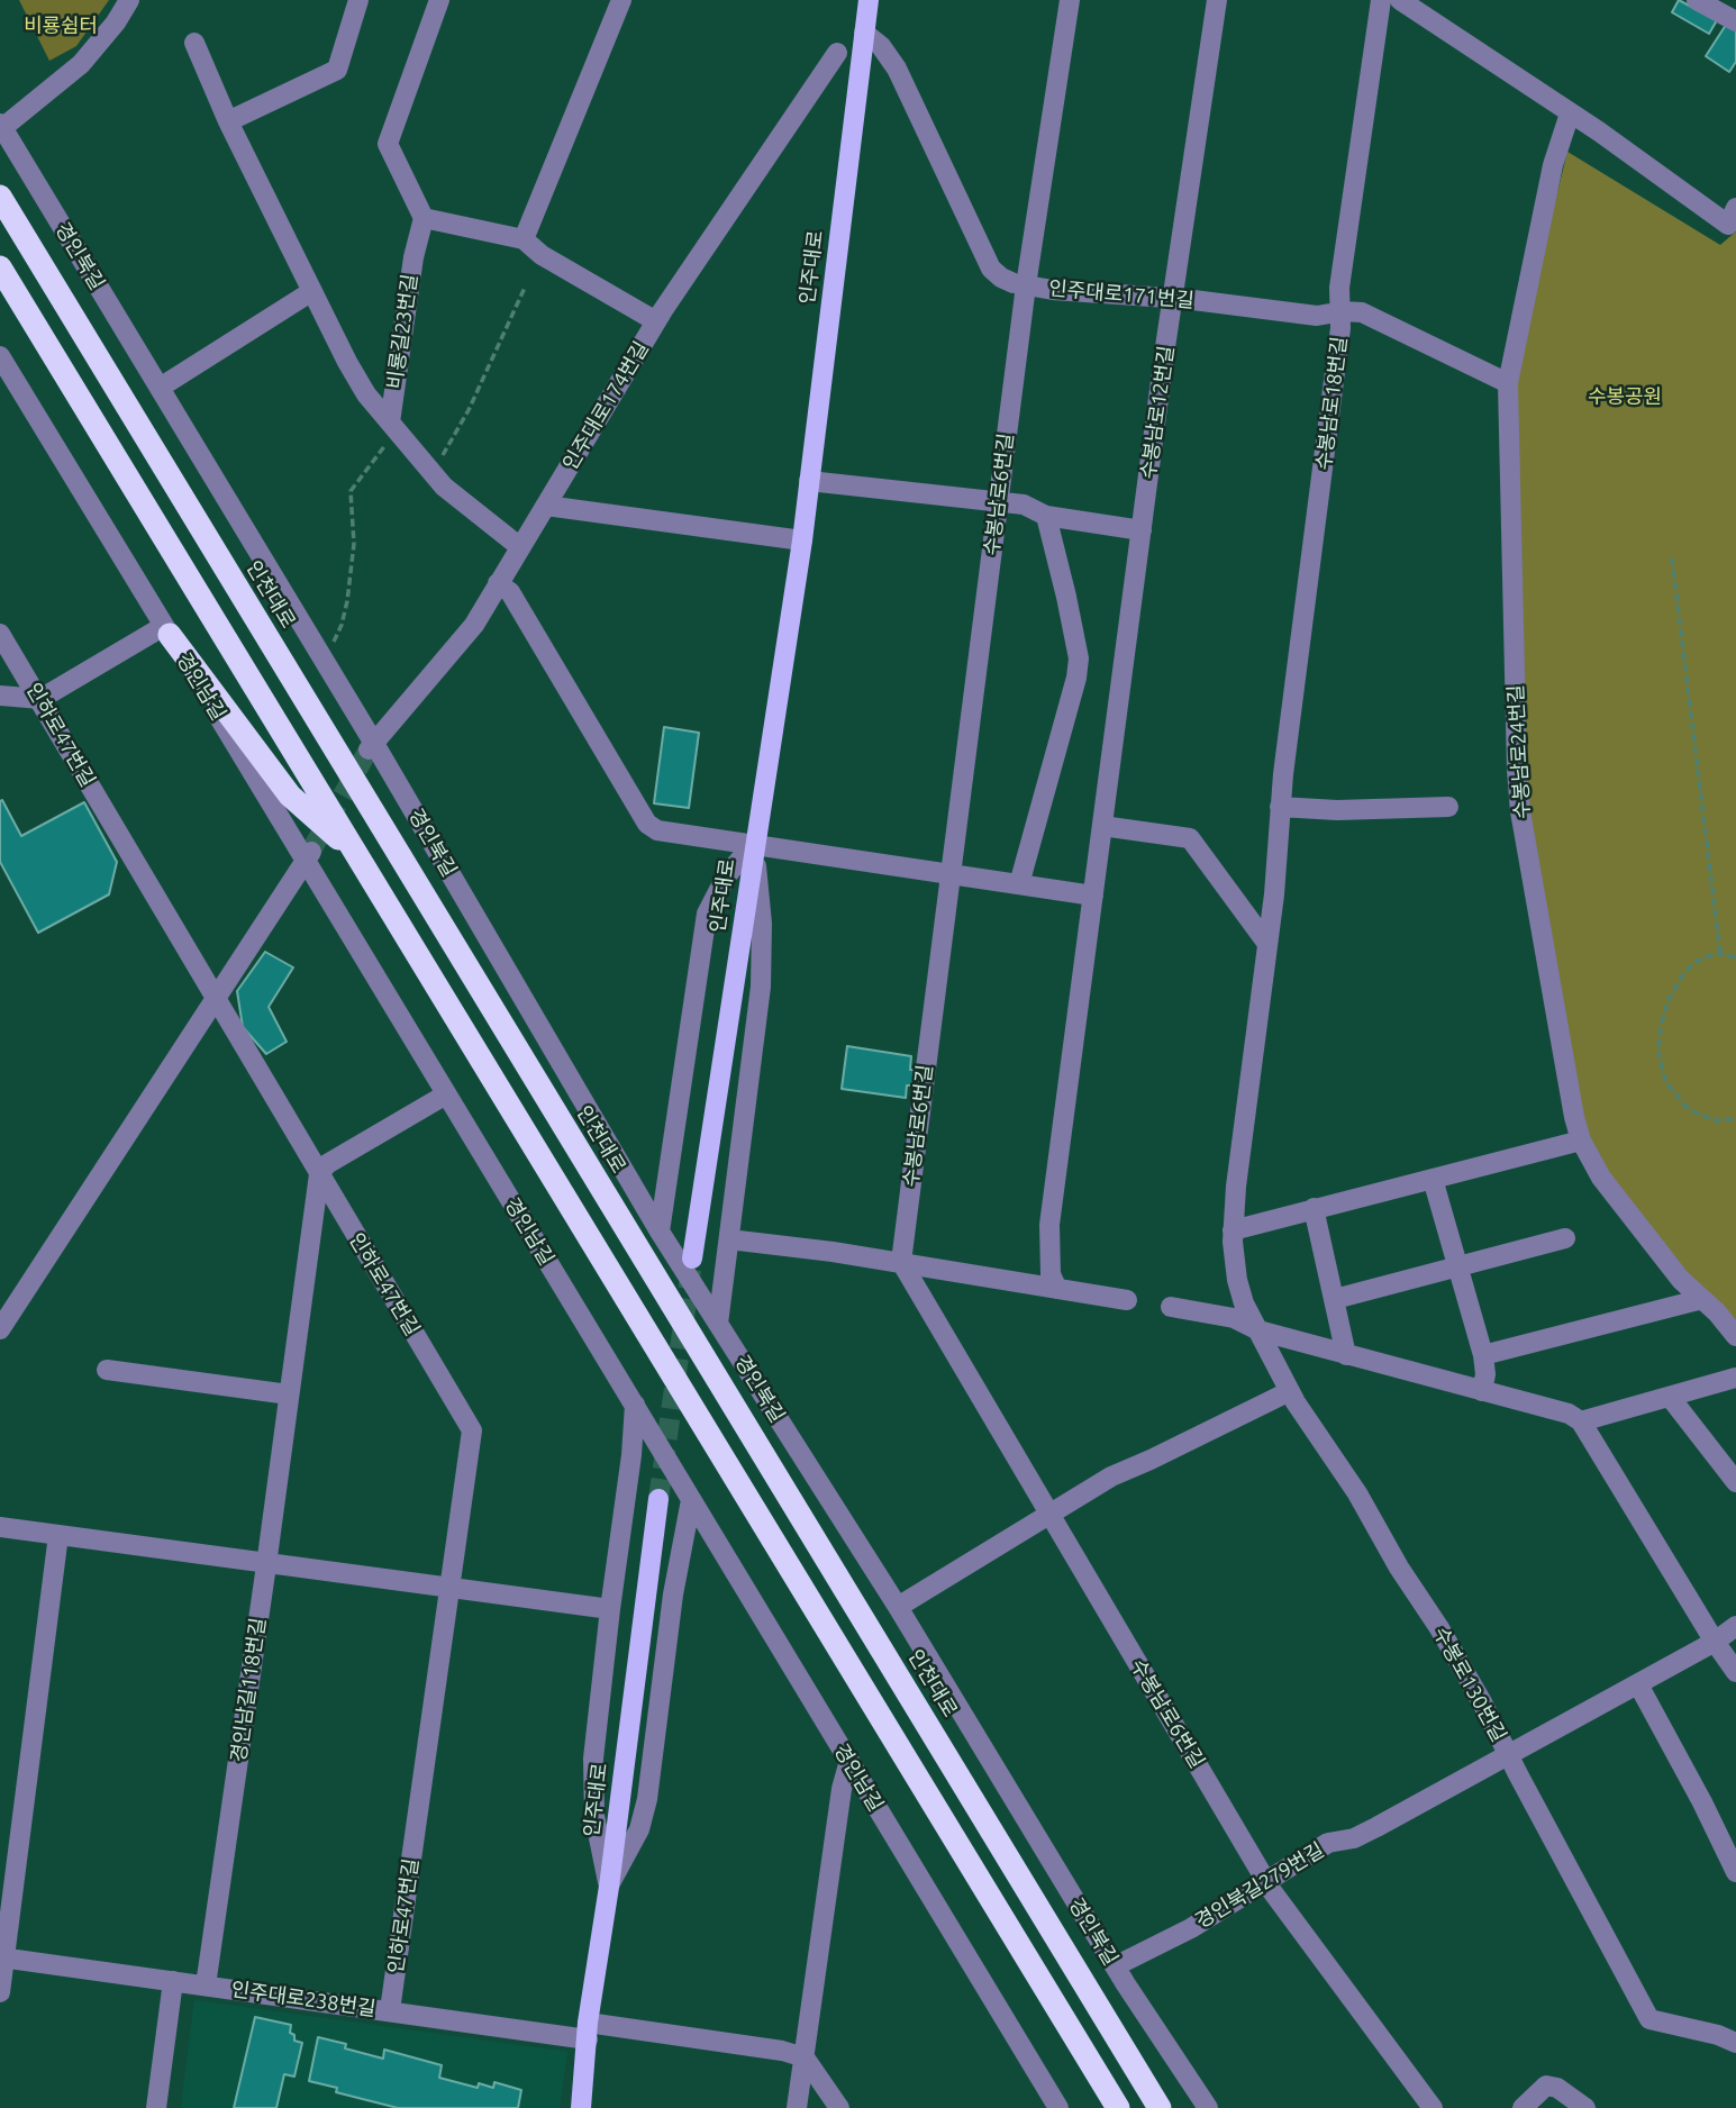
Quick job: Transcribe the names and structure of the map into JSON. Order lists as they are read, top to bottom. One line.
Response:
{"streets":{"highway":["인천대로"],"main road":["인주대로"],"street":["경인북길","인주대로171번길","비룡길23번길","수봉남로18번길","인주대로174번길","수봉남로12번길","수봉남로6번길","경인남길","인하로47번길","수봉남로24번길","수봉로130번길","경인남길118번길","경인북길279번길","인주대로238번길"]},"crossings":[["경인북길","인주대로174번길"],["경인북길","경인북길279번길"],["인주대로","인주대로171번길"],["인주대로","인주대로174번길"],["인주대로","인주대로238번길"],["인주대로171번길","수봉남로18번길"],["인주대로171번길","인주대로174번길"],["인주대로171번길","수봉남로12번길"],["인주대로171번길","수봉남로6번길"],["인주대로171번길","수봉남로24번길"],["수봉남로18번길","수봉로130번길"],["수봉남로6번길","경인북길279번길"],["인하로47번길","경인남길118번길"],["인하로47번길","인주대로238번길"],["수봉로130번길","경인북길279번길"],["경인남길118번길","인주대로238번길"]],"parks":["비룡쉼터","수봉공원"]}
